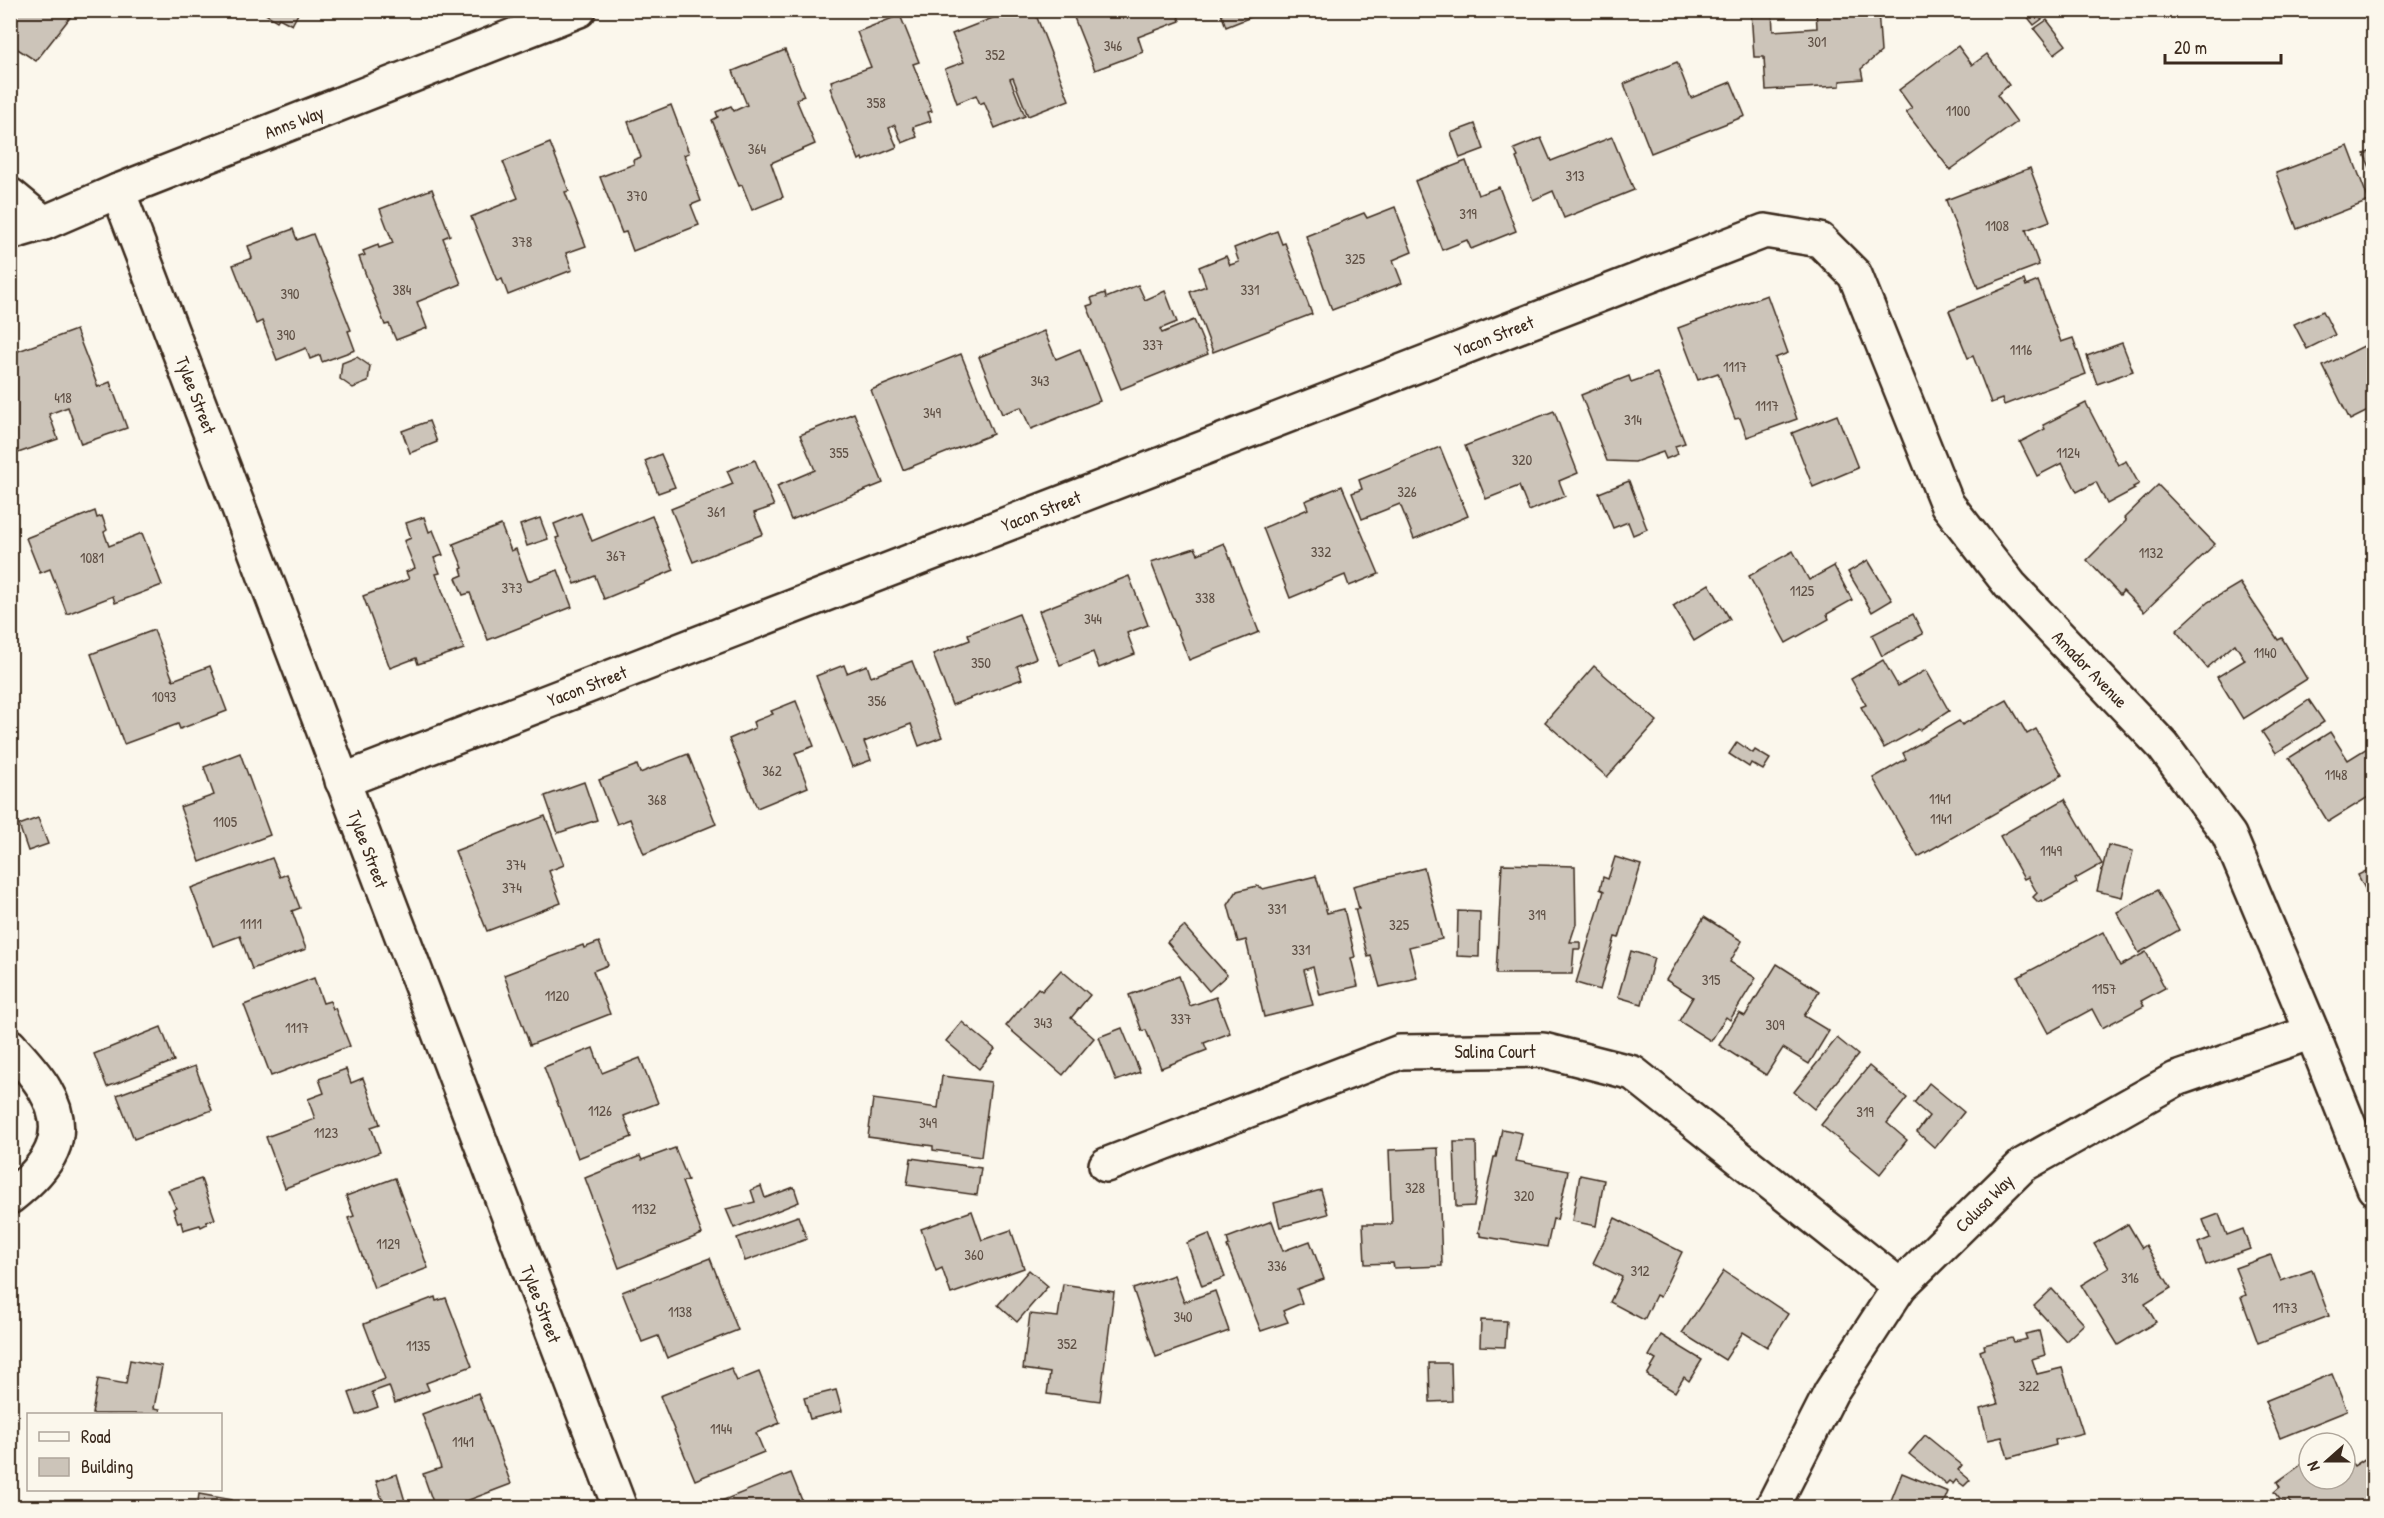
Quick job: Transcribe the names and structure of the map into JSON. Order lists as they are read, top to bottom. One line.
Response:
{"streets":{"street":["Anns Way","Yacon Street","Tylee Street","Amador Avenue","Salina Court","Colusa Way"]},"crossings":[["Anns Way","Tylee Street"],["Yacon Street","Tylee Street"],["Yacon Street","Amador Avenue"],["Amador Avenue","Colusa Way"],["Salina Court","Colusa Way"]],"house_numbers":["301","346","352","358","1100","364","313","370","319","1108","378","325","384","331","390","390","337","1116","1117","343","418","1117","349","314","355","1124","320","326","361","332","1132","367","1081","373","1125","338","344","1140","350","1093","356","362","1148","1141","368","1141","1105","1149","374","374","331","319","1111","325","331","315","1157","1120","337","343","309","1117","1126","319","349","1123","328","320","1132","1129","360","336","312","316","1173","1138","340","352","1135","322","1144","1141"],"legend":["Road","Building"],"scale_bar":"20 m","north":"left"}
